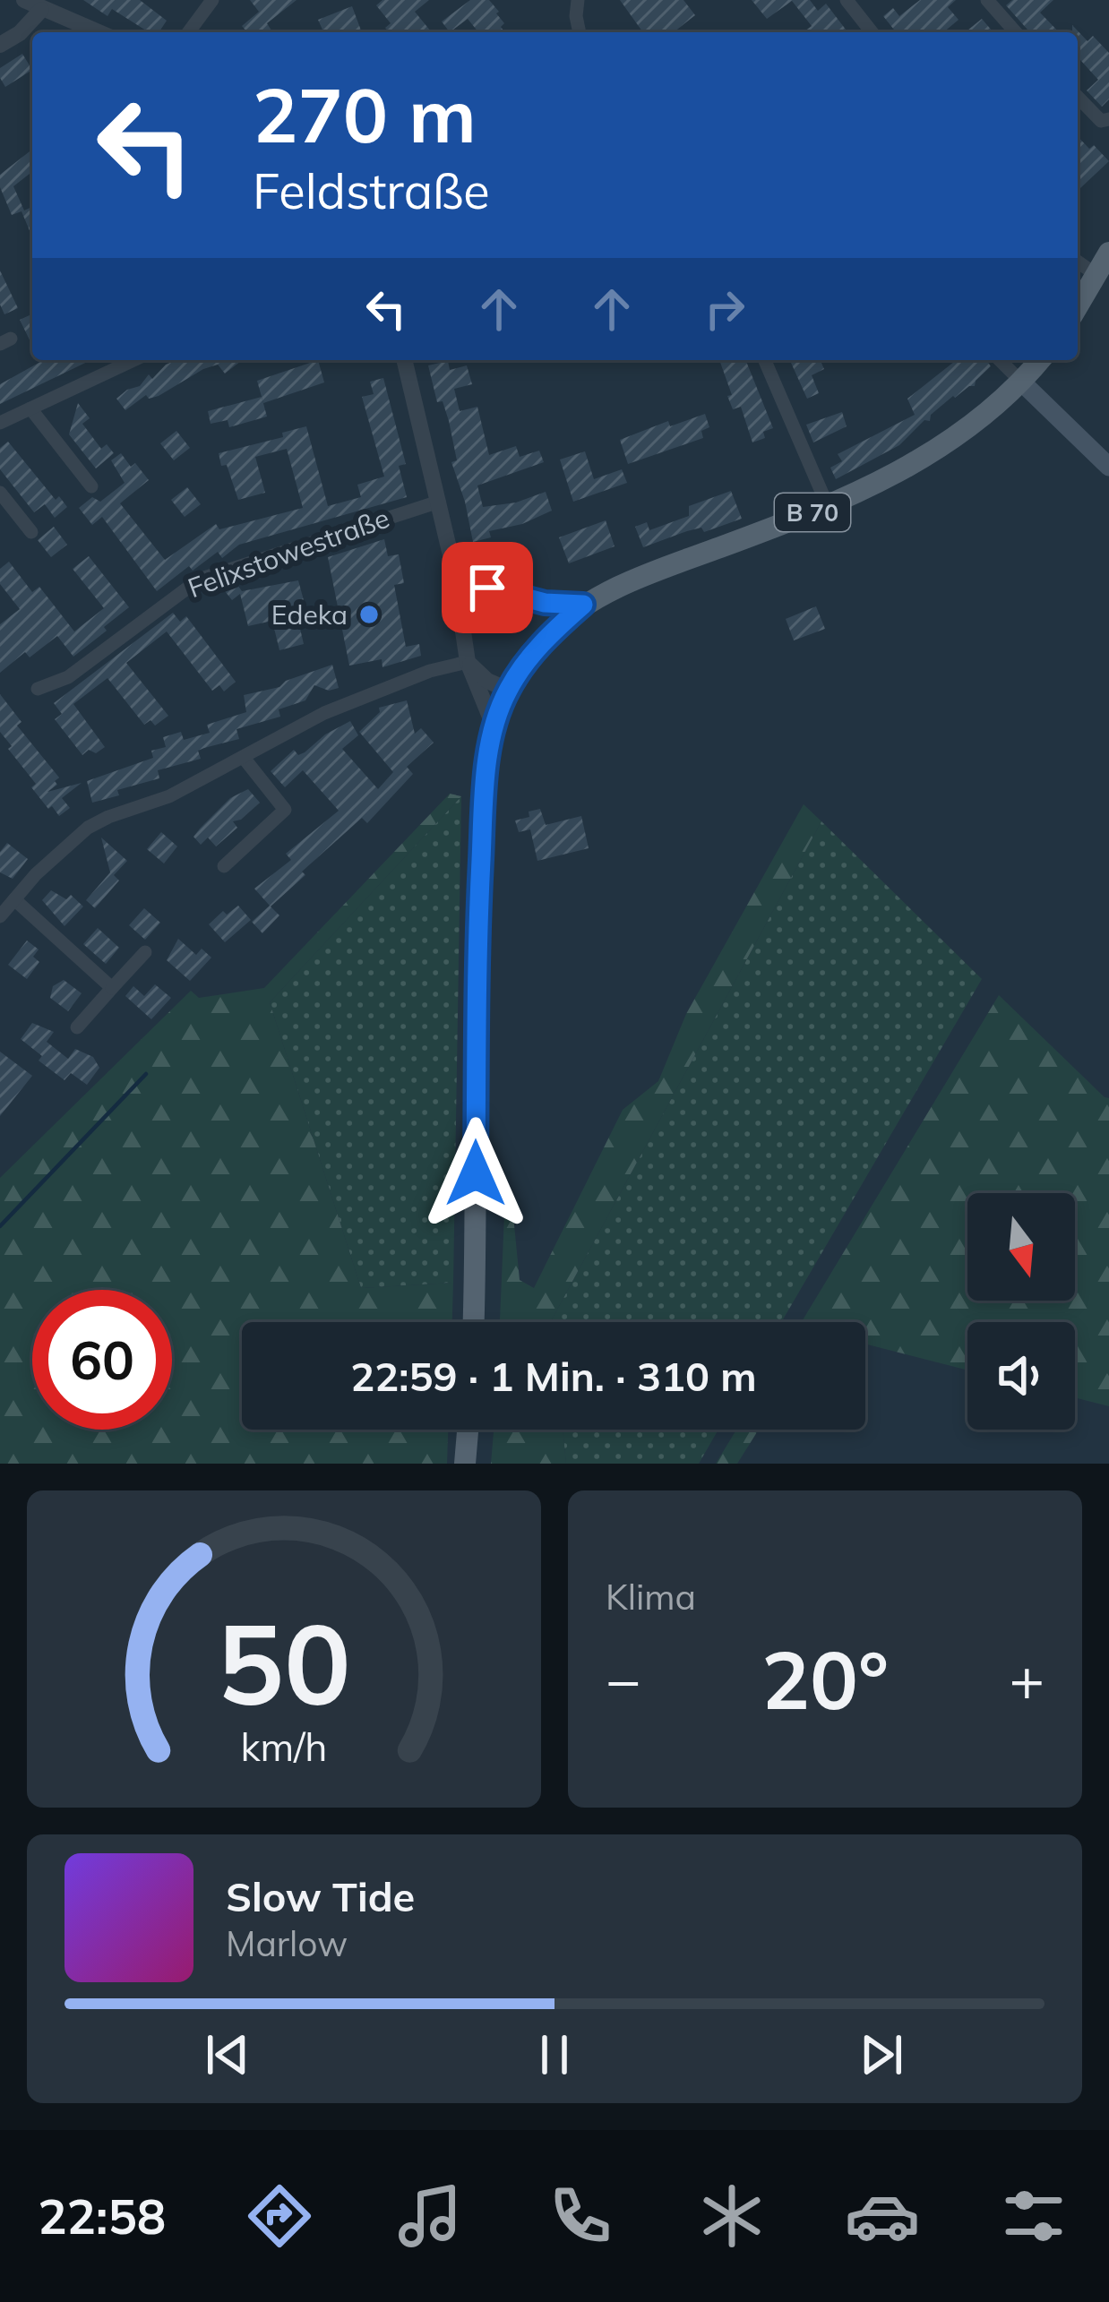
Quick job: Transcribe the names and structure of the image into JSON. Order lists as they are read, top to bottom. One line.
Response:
{"streets":{"main road":["B 70"],"street":["Felixstowestraße"]},"places":["Edeka"],"north":"bottom","page":{"turn":["270 m","Feldstraße"],"limit":"60","trip":"22:59 · 1 Min. · 310 m","tile":"Klima","heat":["−","20°","+"],"song":["Slow Tide","Marlow"],"tabs":"22:58","gauge":["50","km/h"]}}
